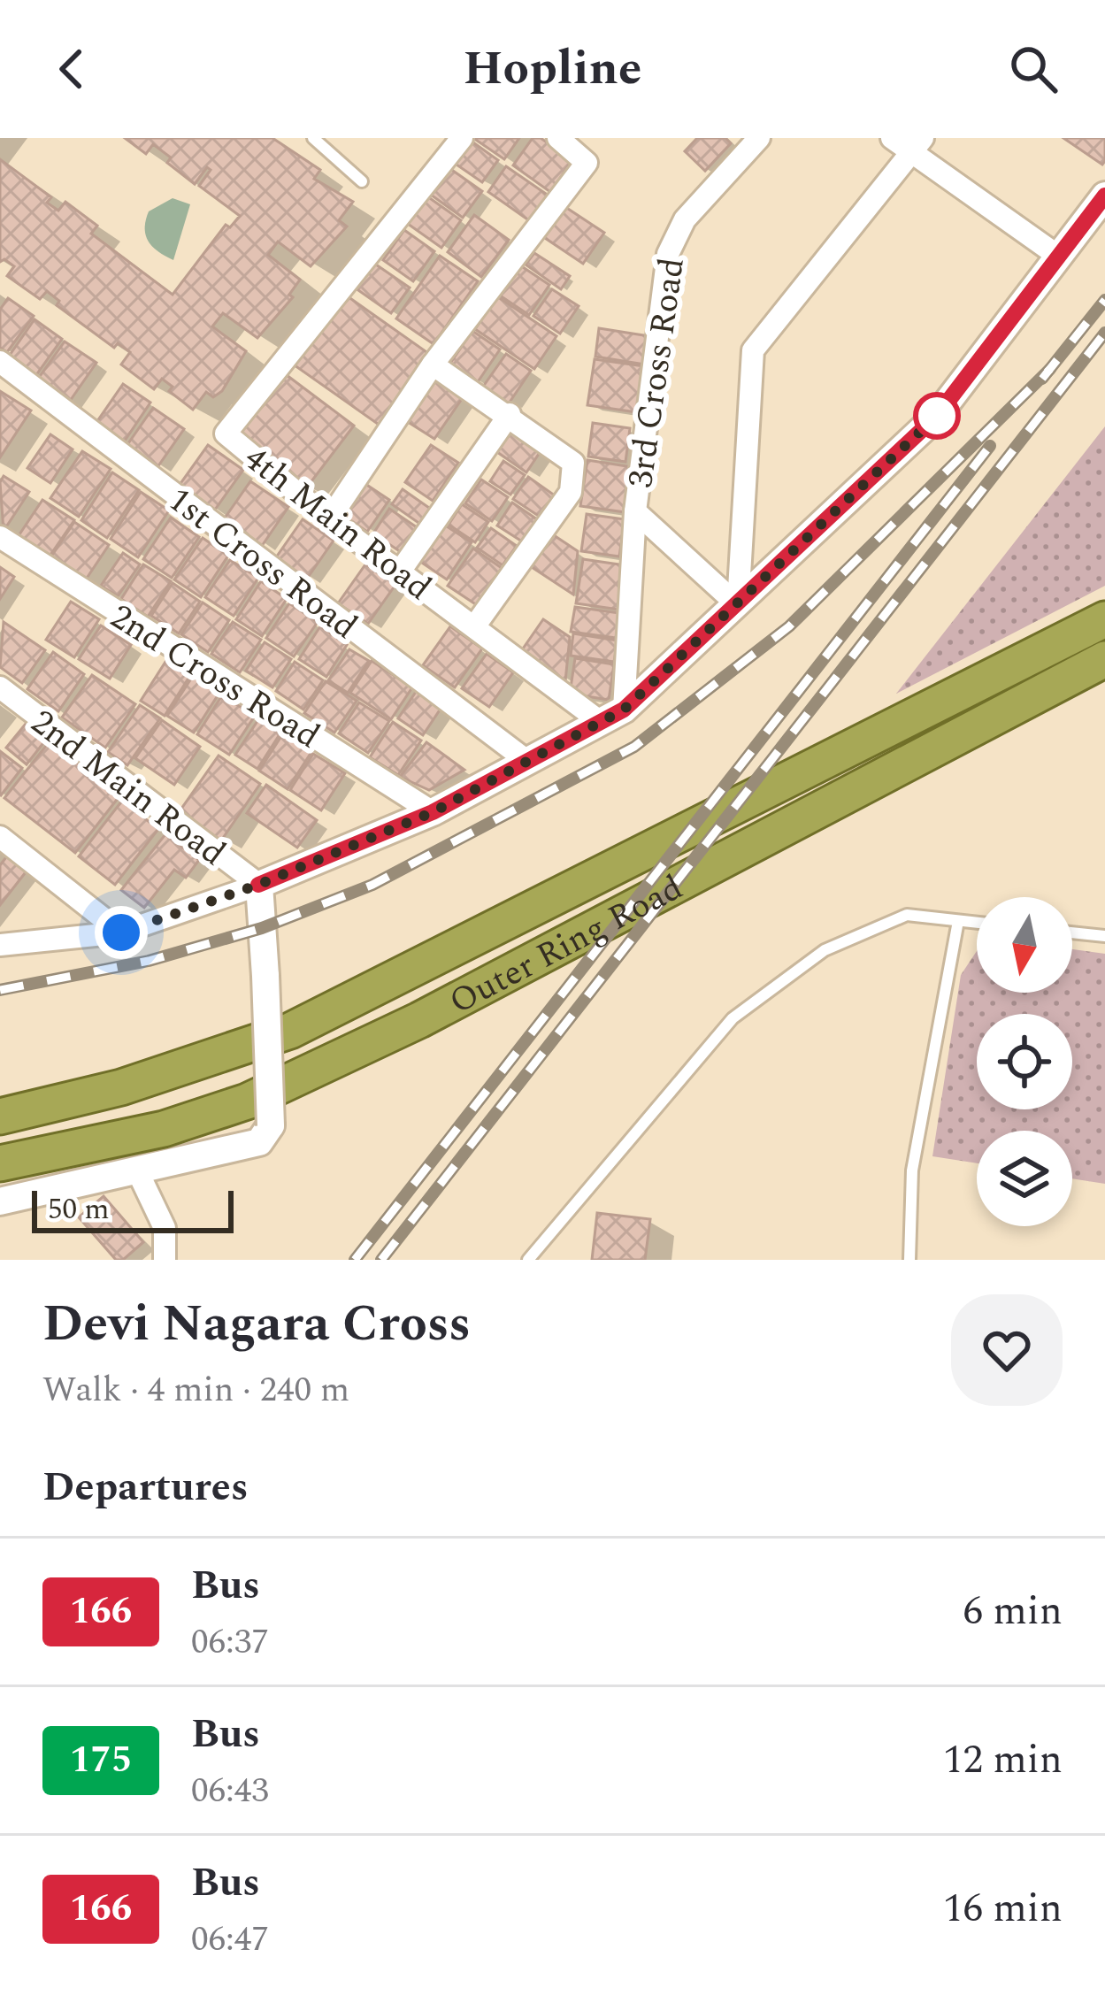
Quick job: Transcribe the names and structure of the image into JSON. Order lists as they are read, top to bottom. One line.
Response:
{"streets":{"highway":["Outer Ring Road"],"street":["3rd Cross Road","4th Main Road","1st Cross Road","2nd Cross Road","2nd Main Road"]},"crossings":[["3rd Cross Road","4th Main Road"]],"lines":["bus line 166"],"scale_bar":"50 m","north":"bottom","page":{"header":"Hopline","scale":"50 m","heading":[["Devi Nagara Cross","Walk · 4 min · 240 m"],"Departures"],"list":[{"mark":"166","name":"Bus","note":"06:37","value":"6 min"},{"mark":"175","name":"Bus","note":"06:43","value":"12 min"},{"mark":"166","name":"Bus","note":"06:47","value":"16 min"}]}}
